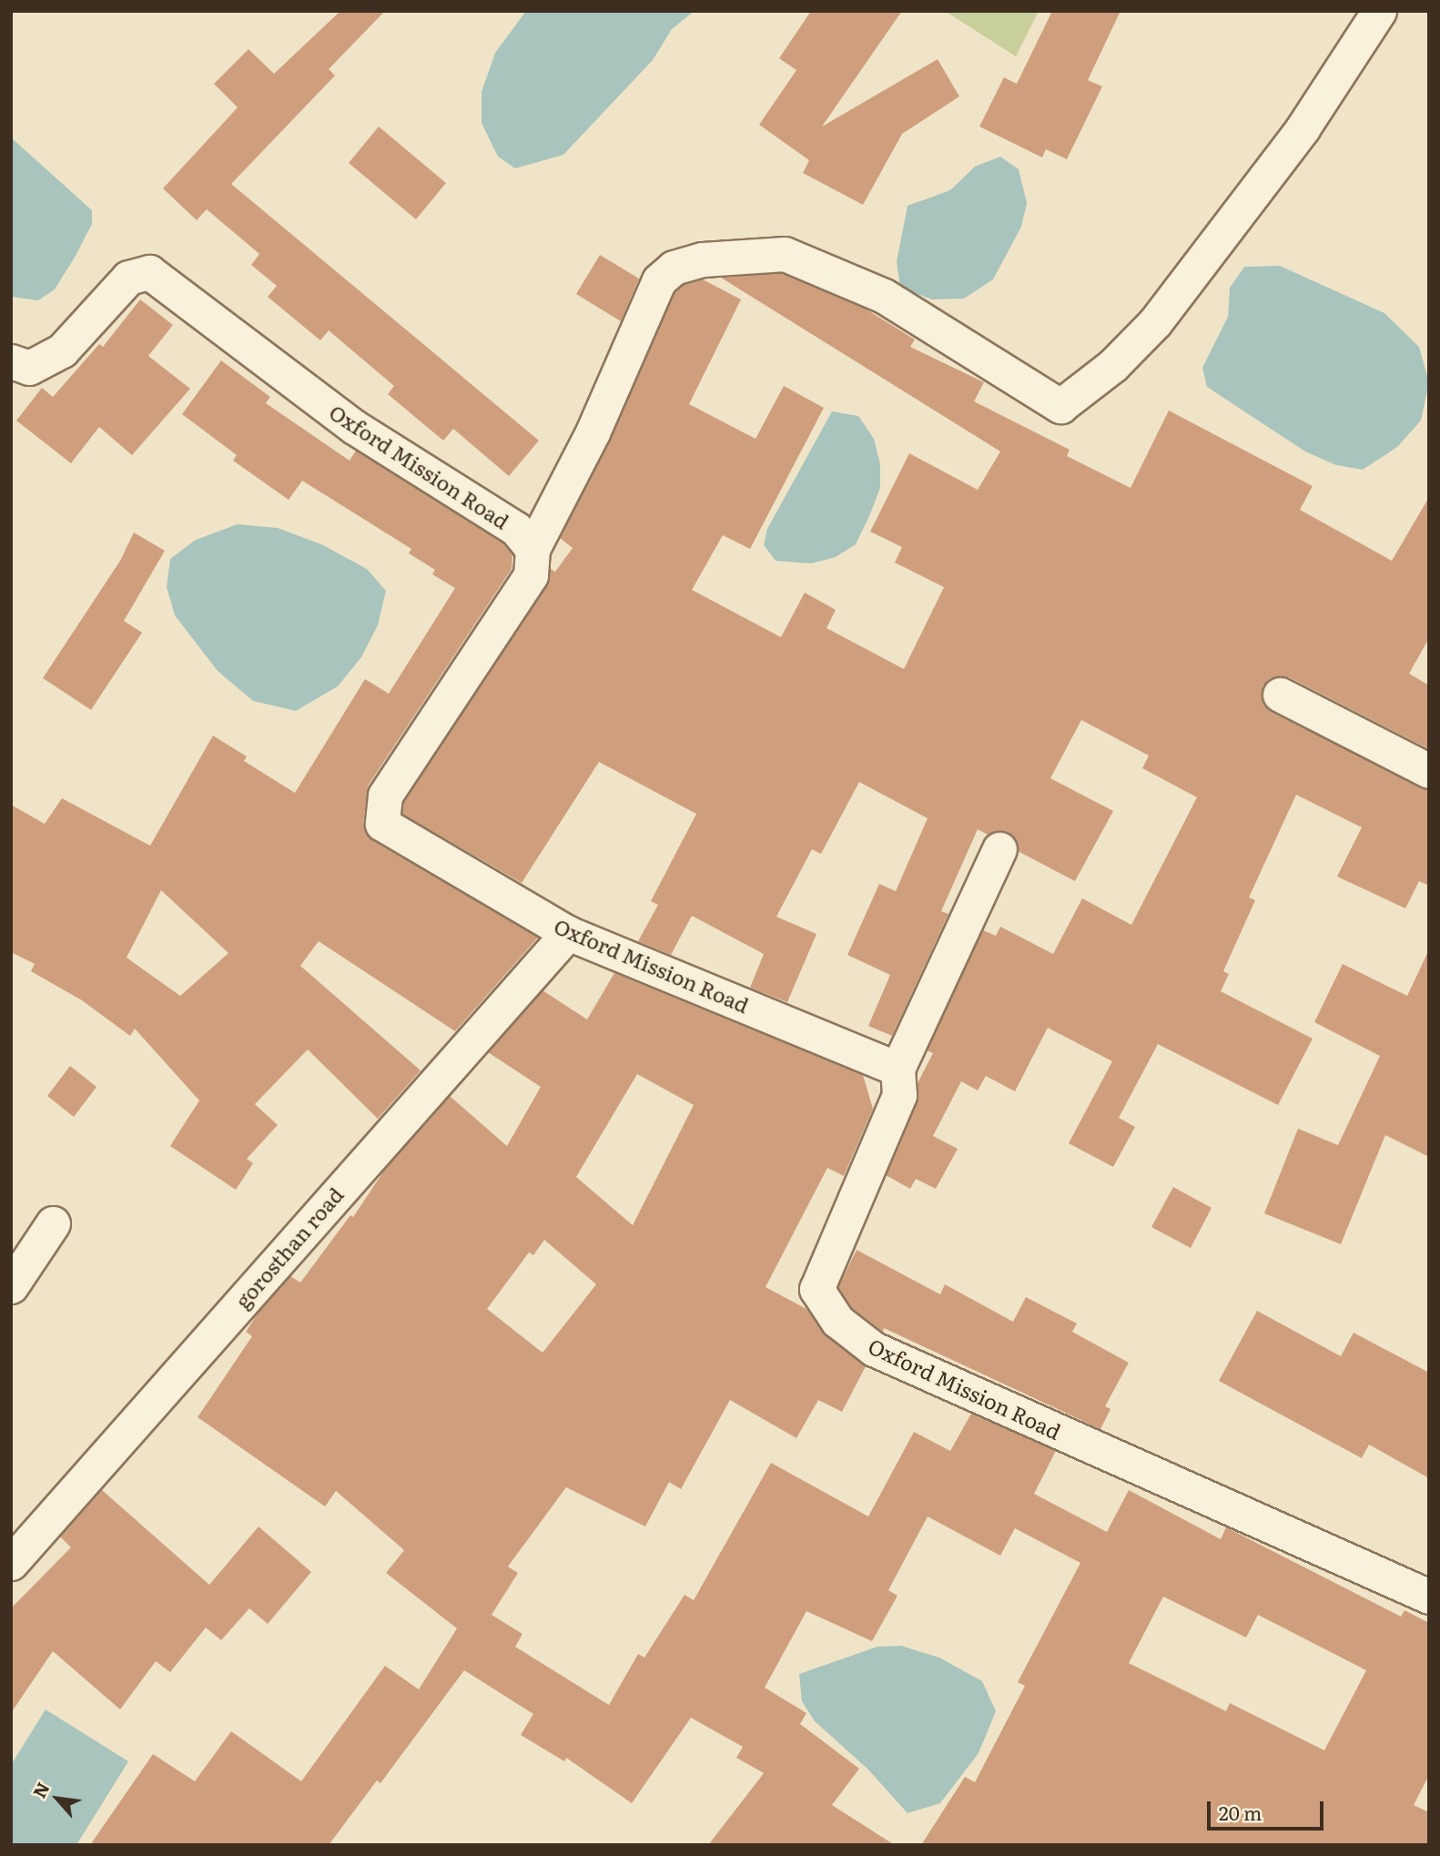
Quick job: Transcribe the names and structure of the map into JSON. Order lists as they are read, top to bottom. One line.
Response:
{"streets":{"street":["Oxford Mission Road","gorosthan road"]},"crossings":[["Oxford Mission Road","gorosthan road"]],"scale_bar":"20 m","north":"top left"}
